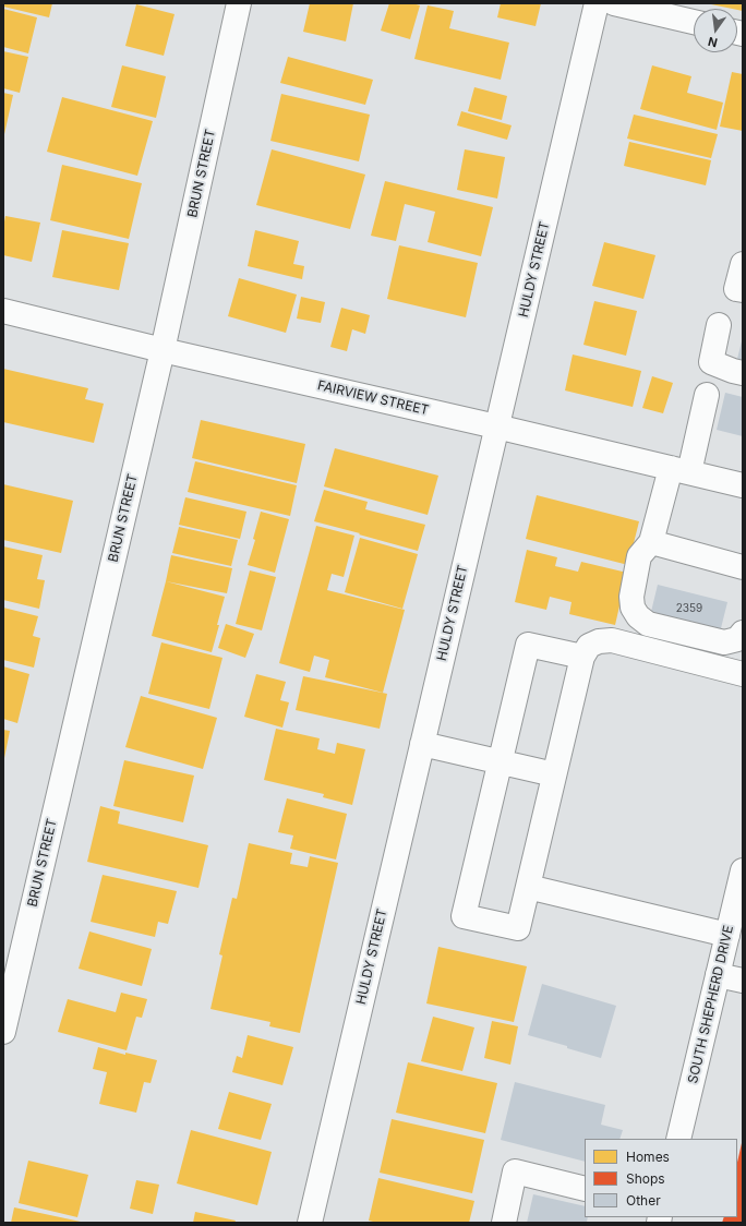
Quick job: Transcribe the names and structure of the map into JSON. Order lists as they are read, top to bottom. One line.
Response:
{"streets":{"street":["BRUN STREET","HULDY STREET","FAIRVIEW STREET","SOUTH SHEPHERD DRIVE"]},"crossings":[["BRUN STREET","FAIRVIEW STREET"],["HULDY STREET","FAIRVIEW STREET"]],"house_numbers":["2359"],"legend":["Homes","Shops","Other"],"north":"bottom"}
